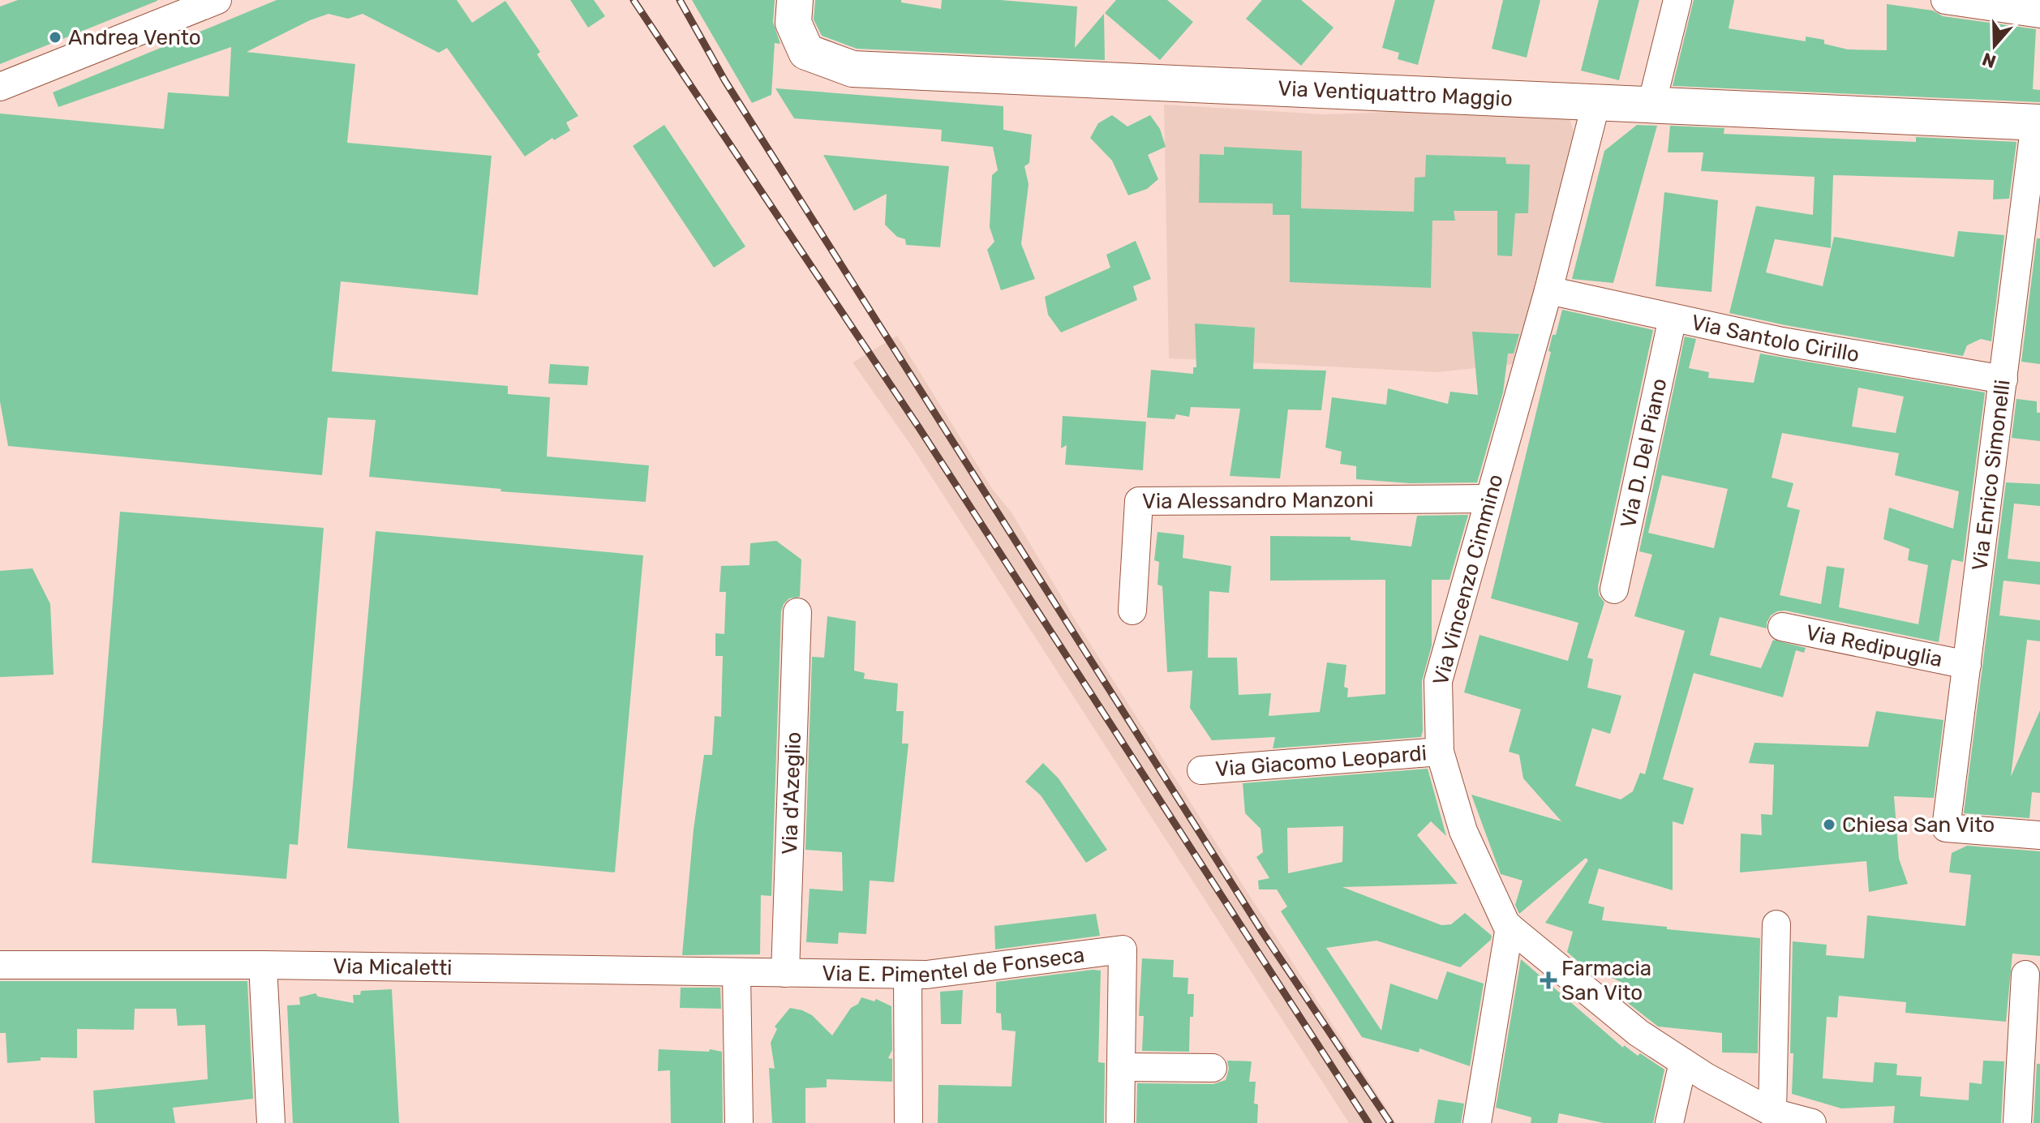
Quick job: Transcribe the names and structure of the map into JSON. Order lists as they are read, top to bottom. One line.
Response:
{"streets":{"street":["Via Ventiquattro Maggio","Via Santolo Cirillo","Via D. Del Piano","Via Enrico Simonelli","Via Alessandro Manzoni","Via Vincenzo Cimmino","Via Redipuglia","Via Giacomo Leopardi","Via d'Azeglio","Via E. Pimentel de Fonseca","Via Micaletti"]},"crossings":[["Via Ventiquattro Maggio","Via Enrico Simonelli"],["Via Ventiquattro Maggio","Via Vincenzo Cimmino"],["Via Santolo Cirillo","Via D. Del Piano"],["Via Santolo Cirillo","Via Enrico Simonelli"],["Via Santolo Cirillo","Via Vincenzo Cimmino"],["Via Enrico Simonelli","Via Redipuglia"],["Via Alessandro Manzoni","Via Vincenzo Cimmino"],["Via Vincenzo Cimmino","Via Giacomo Leopardi"],["Via d'Azeglio","Via E. Pimentel de Fonseca"],["Via d'Azeglio","Via Micaletti"],["Via E. Pimentel de Fonseca","Via Micaletti"]],"places":{"other":["Andrea Vento","Chiesa San Vito"],"health":["Farmacia San Vito"]},"north":"bottom"}
